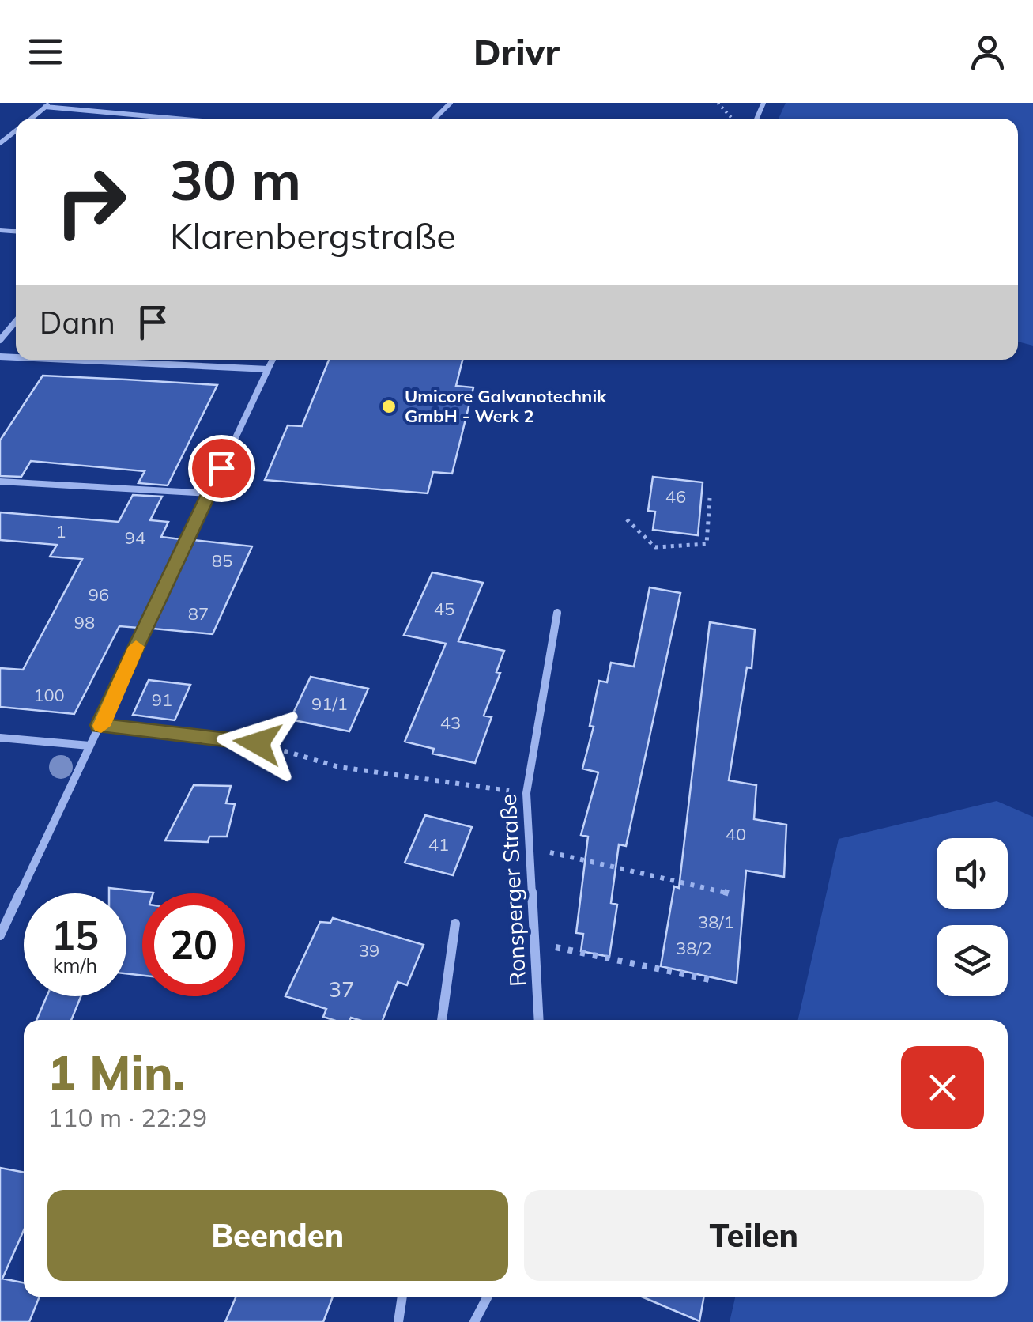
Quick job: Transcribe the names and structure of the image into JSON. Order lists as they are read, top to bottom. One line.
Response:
{"streets":{"street":["Ronsperger Straße"]},"places":["Umicore Galvanotechnik GmbH - Werk 2"],"house_numbers":["46","1","94","85","96","45","87","98","100","91","91/1","43","40","41","38/1","38/2","39","37"],"page":{"header":"Drivr","turn":["30 m","Klarenbergstraße"],"then":"Dann","speed":"15 km/h","limit":"20","heading":["1 Min.","110 m · 22:29"],"buttons":["Beenden","Teilen"]}}
